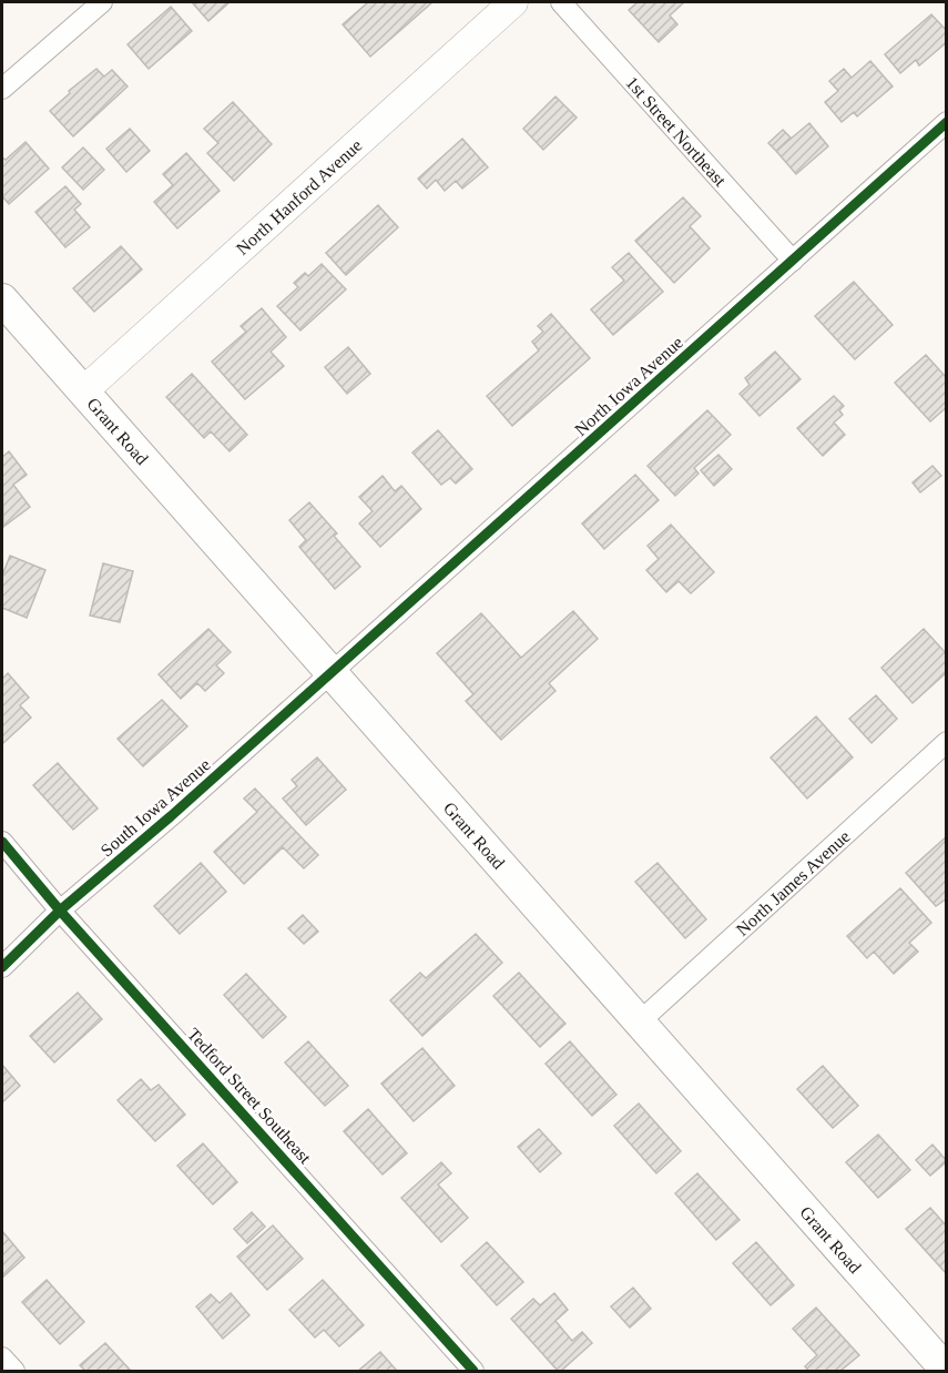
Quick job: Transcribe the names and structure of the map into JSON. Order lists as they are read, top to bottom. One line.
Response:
{"streets":{"main road":["Grant Road"],"street":["1st Street Northeast","North Hanford Avenue","North Iowa Avenue","South Iowa Avenue","North James Avenue","Tedford Street Southeast"]},"crossings":[["1st Street Northeast","North Iowa Avenue"],["North Hanford Avenue","Grant Road"],["North Iowa Avenue","Grant Road"],["North Iowa Avenue","South Iowa Avenue"],["Grant Road","South Iowa Avenue"],["Grant Road","North James Avenue"],["South Iowa Avenue","Tedford Street Southeast"]]}
